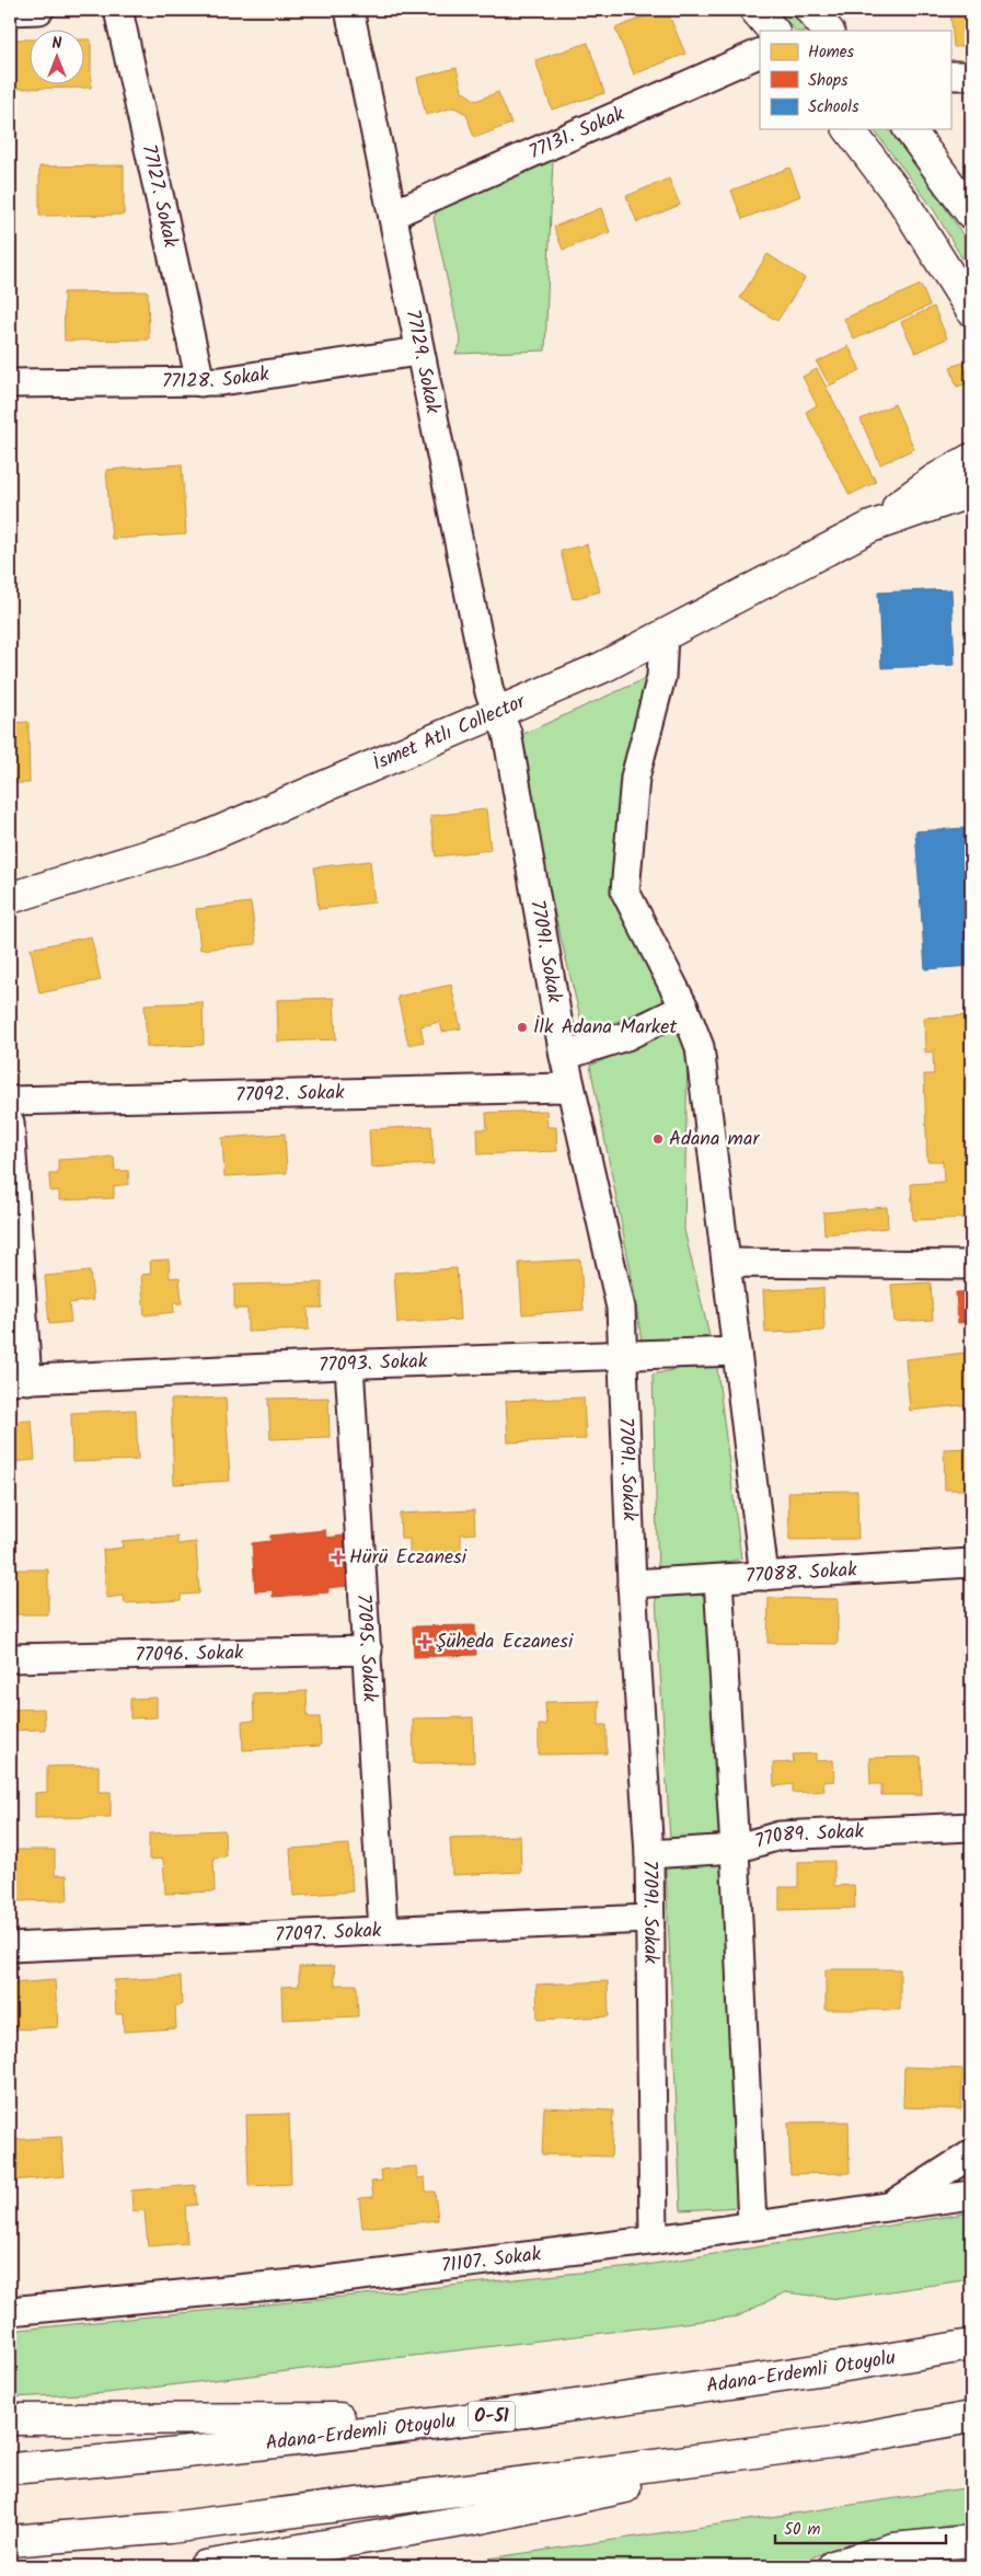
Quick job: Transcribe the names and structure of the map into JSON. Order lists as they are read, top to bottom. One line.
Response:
{"streets":{"main road":["İsmet Atlı Collector","Adana-Erdemli Otoyolu","O-51"],"street":["77131. Sokak","77127. Sokak","77129. Sokak","77128. Sokak","77091. Sokak","77092. Sokak","77093. Sokak","77088. Sokak","77095. Sokak","77096. Sokak","77089. Sokak","77097. Sokak","71107. Sokak"]},"crossings":[["77131. Sokak","77129. Sokak"],["77127. Sokak","77128. Sokak"],["77129. Sokak","77128. Sokak"],["77129. Sokak","İsmet Atlı Collector"],["77129. Sokak","77091. Sokak"],["İsmet Atlı Collector","77091. Sokak"],["77091. Sokak","77092. Sokak"],["77091. Sokak","77093. Sokak"],["77091. Sokak","77088. Sokak"],["77091. Sokak","77089. Sokak"],["77091. Sokak","77097. Sokak"],["77091. Sokak","71107. Sokak"],["77093. Sokak","77095. Sokak"],["77095. Sokak","77096. Sokak"],["77095. Sokak","77097. Sokak"]],"places":{"other":["İlk Adana Market","Adana mar"],"health":["Hürü Eczanesi","Şüheda Eczanesi"]},"legend":["Homes","Shops","Schools"],"scale_bar":"50 m","north":"top"}
